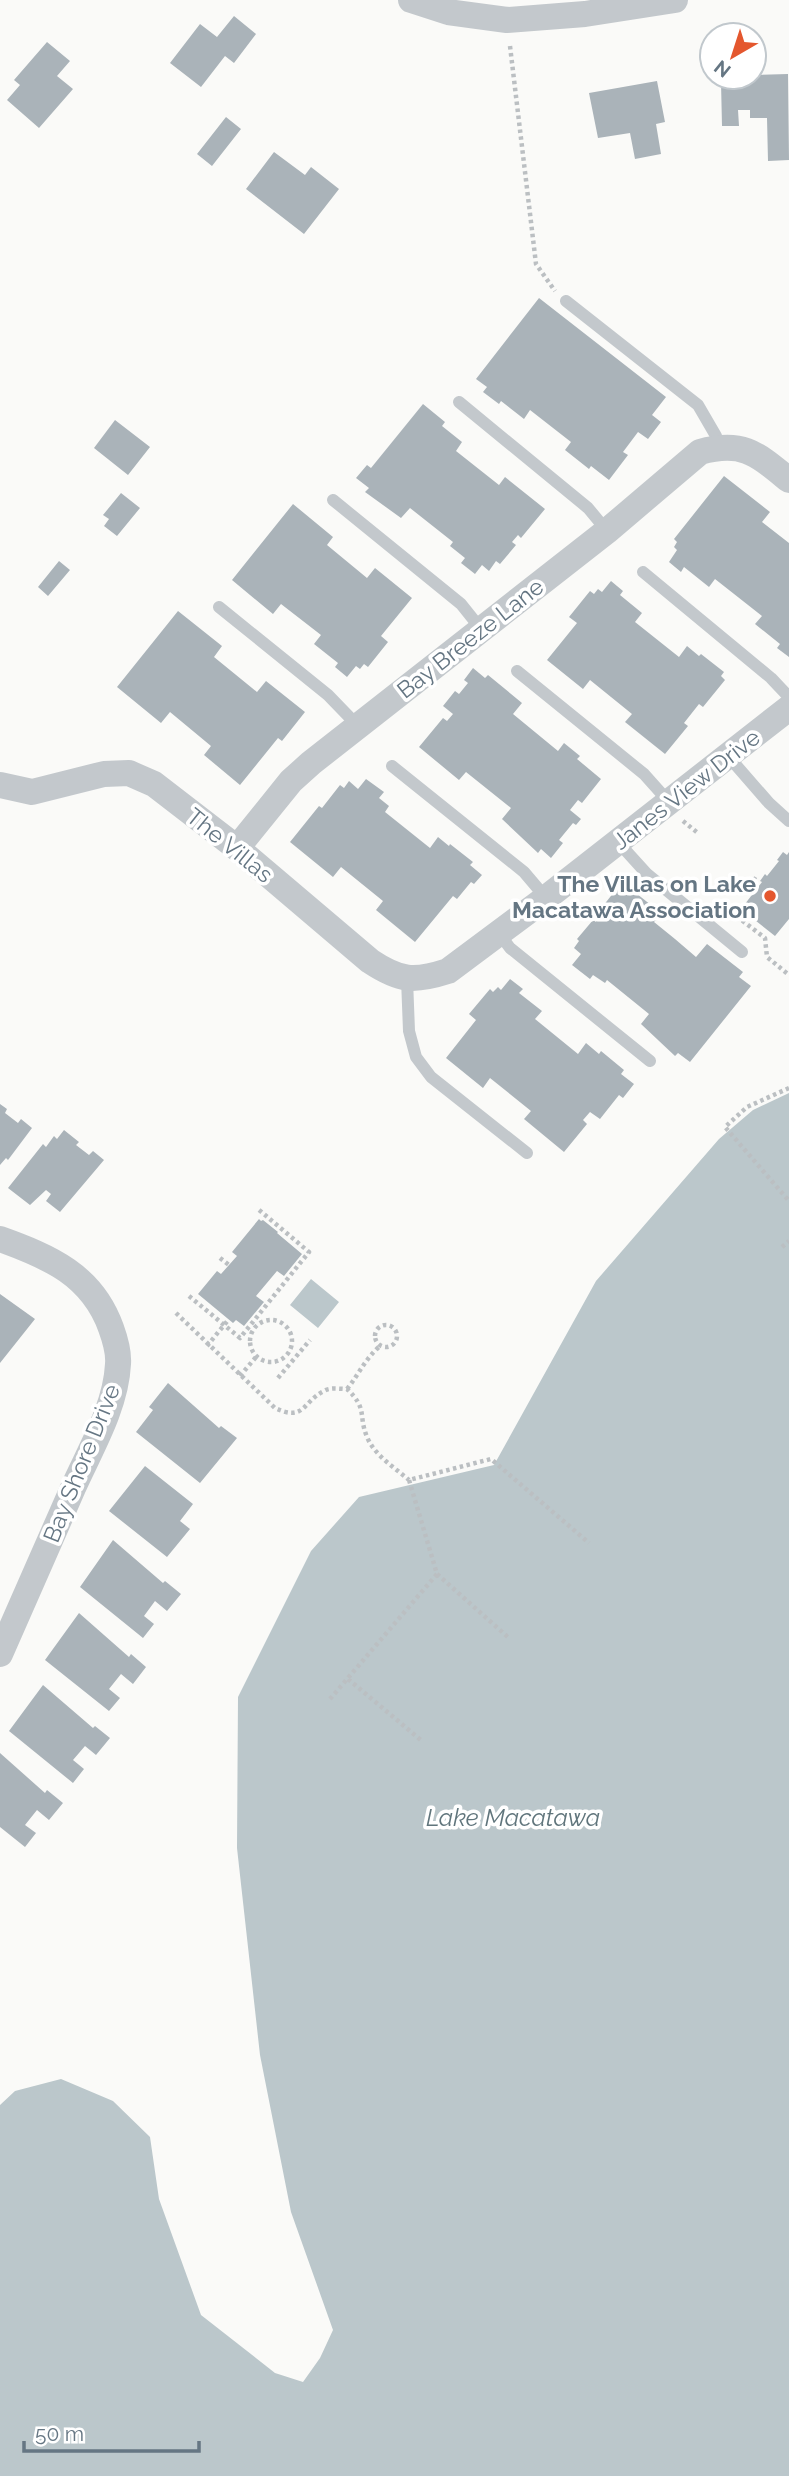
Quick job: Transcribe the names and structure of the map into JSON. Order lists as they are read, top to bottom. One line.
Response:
{"streets":{"street":["Bay Breeze Lane","Janes View Drive","The Villas","Bay Shore Drive"]},"crossings":[["Bay Breeze Lane","The Villas"],["Janes View Drive","The Villas"]],"water":["Lake Macatawa"],"places":["The Villas on Lake Macatawa Association"],"scale_bar":"50 m","north":"bottom left"}
